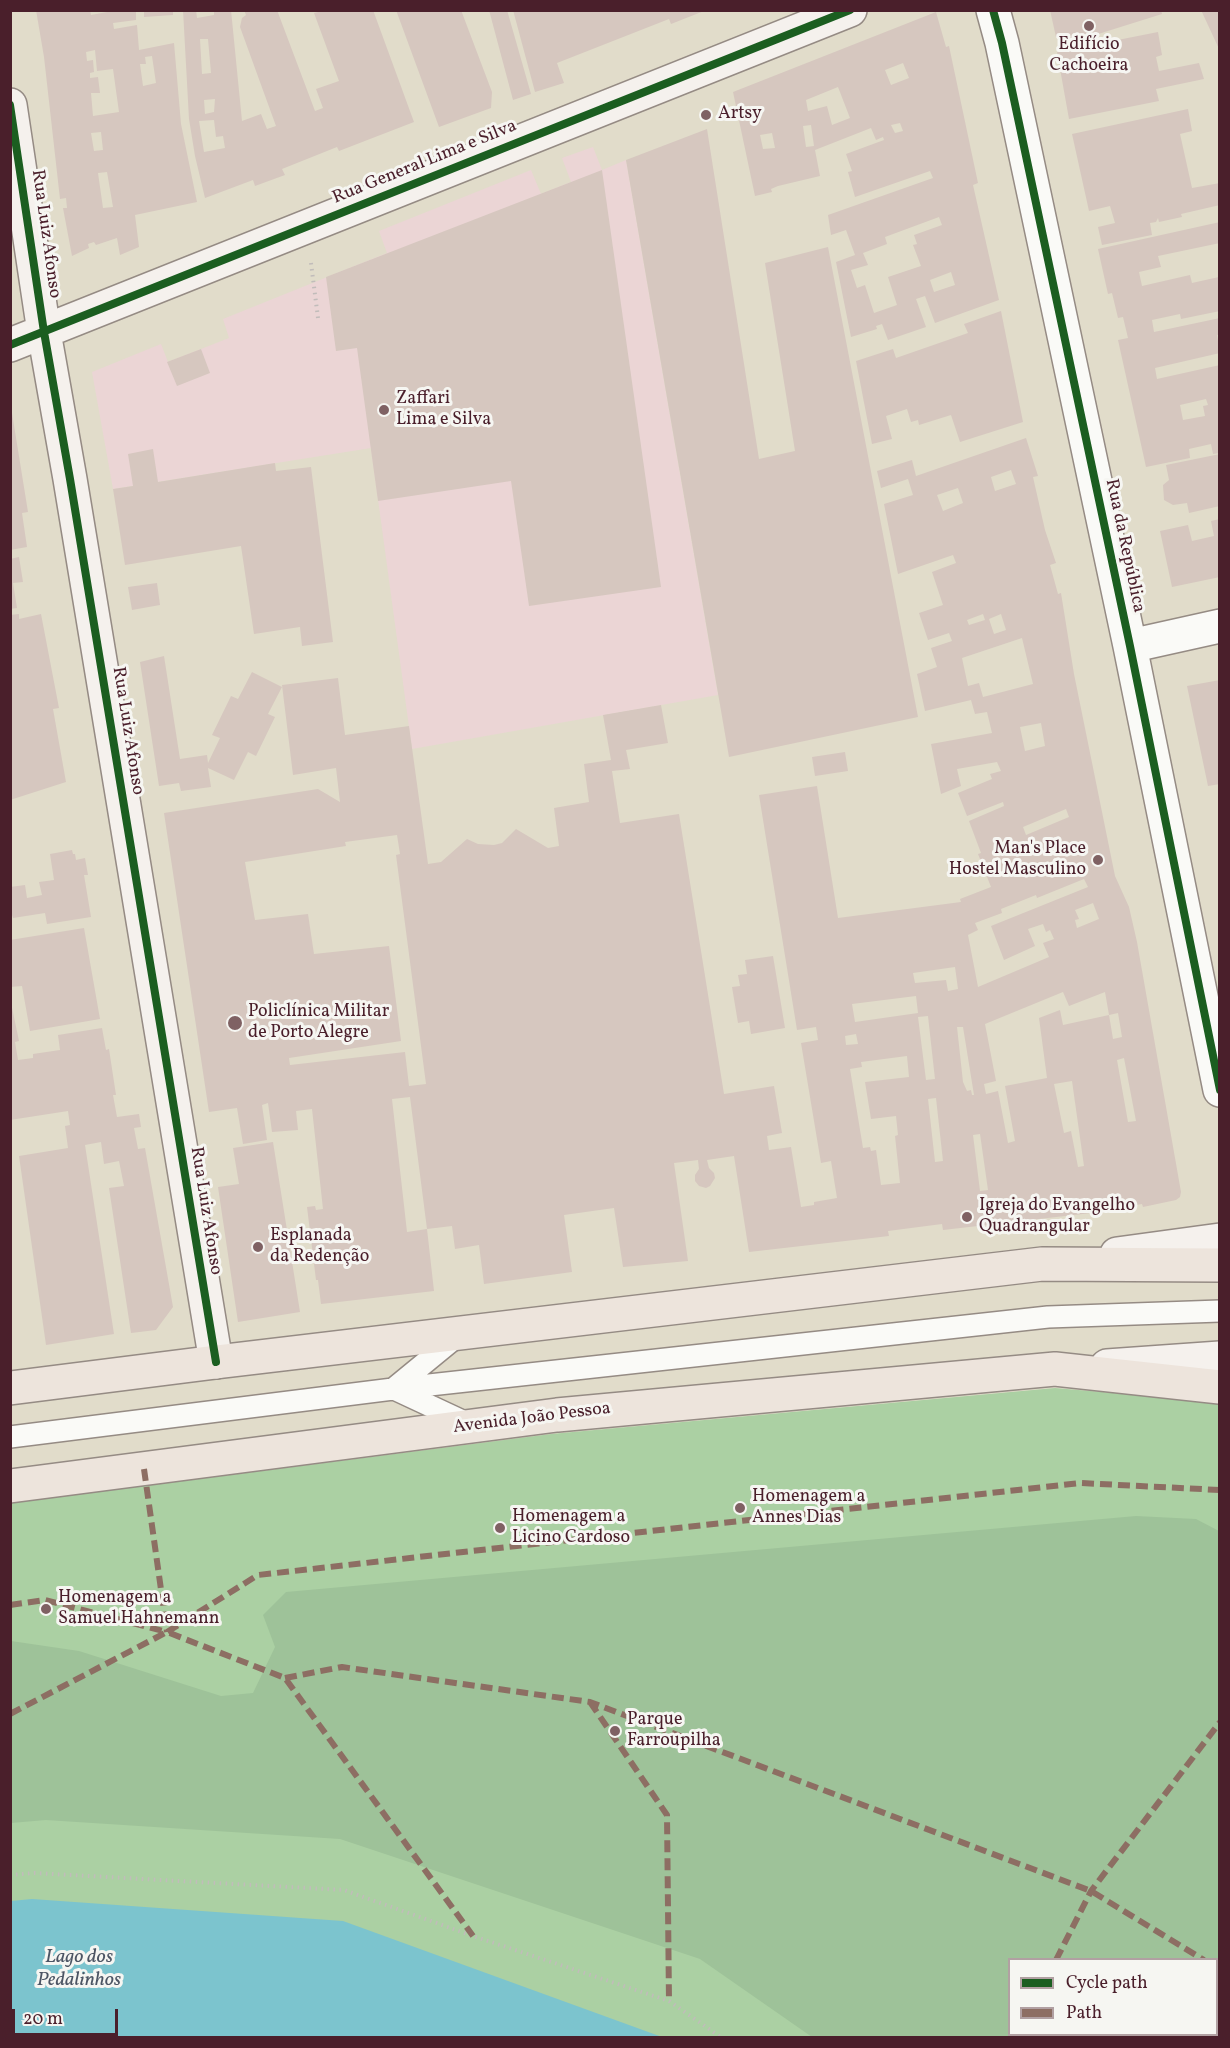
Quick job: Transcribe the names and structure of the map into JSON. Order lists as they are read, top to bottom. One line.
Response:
{"streets":{"main road":["Avenida João Pessoa"],"street":["Rua General Lima e Silva","Rua Luiz Afonso","Rua da República"]},"crossings":[["Rua General Lima e Silva","Rua Luiz Afonso"]],"water":["Lago dos Pedalinhos"],"places":["Edifício Cachoeira","Artsy","Zaffari Lima e Silva","Man's Place Hostel Masculino","Policlínica Militar de Porto Alegre","Igreja do Evangelho Quadrangular","Esplanada da Redenção","Homenagem a Annes Dias","Homenagem a Licino Cardoso","Homenagem a Samuel Hahnemann","Parque Farroupilha"],"legend":["Cycle path","Path"],"scale_bar":"20 m"}
